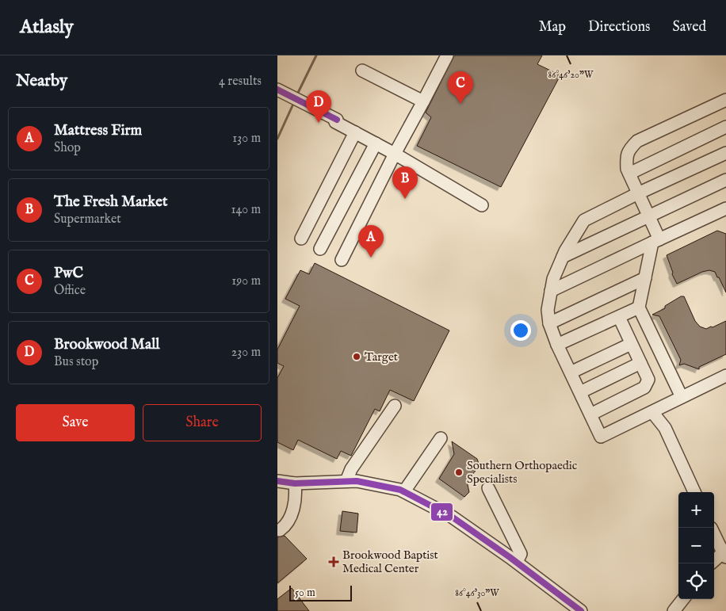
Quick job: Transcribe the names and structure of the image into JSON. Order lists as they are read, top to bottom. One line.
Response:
{"places":{"other":["Target","Southern Orthopaedic Specialists"],"health":["Brookwood Baptist Medical Center"]},"lines":["transit line 42"],"scale_bar":"50 m","page":{"header":"Atlasly","nav":["Map","Directions","Saved"],"heading":["Nearby","4 results"],"pins":["C","D","B","A"],"list":[{"mark":"A","name":"Mattress Firm","note":"Shop","value":"130 m"},{"mark":"B","name":"The Fresh Market","note":"Supermarket","value":"140 m"},{"mark":"C","name":"PwC","note":"Office","value":"190 m"},{"mark":"D","name":"Brookwood Mall","note":"Bus stop","value":"230 m"}],"buttons":["Save","Share"],"map_buttons":["+","−"],"scale":"50 m"},"coordinates":["86°46'20\"W","86°46'30\"W"]}
